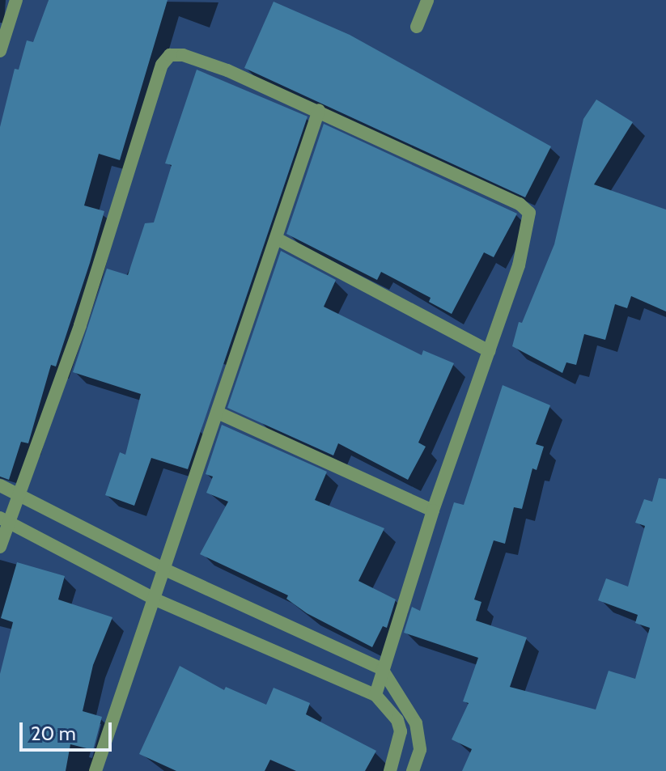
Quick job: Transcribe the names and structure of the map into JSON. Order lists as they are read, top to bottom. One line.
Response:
{"scale_bar":"20 m"}
